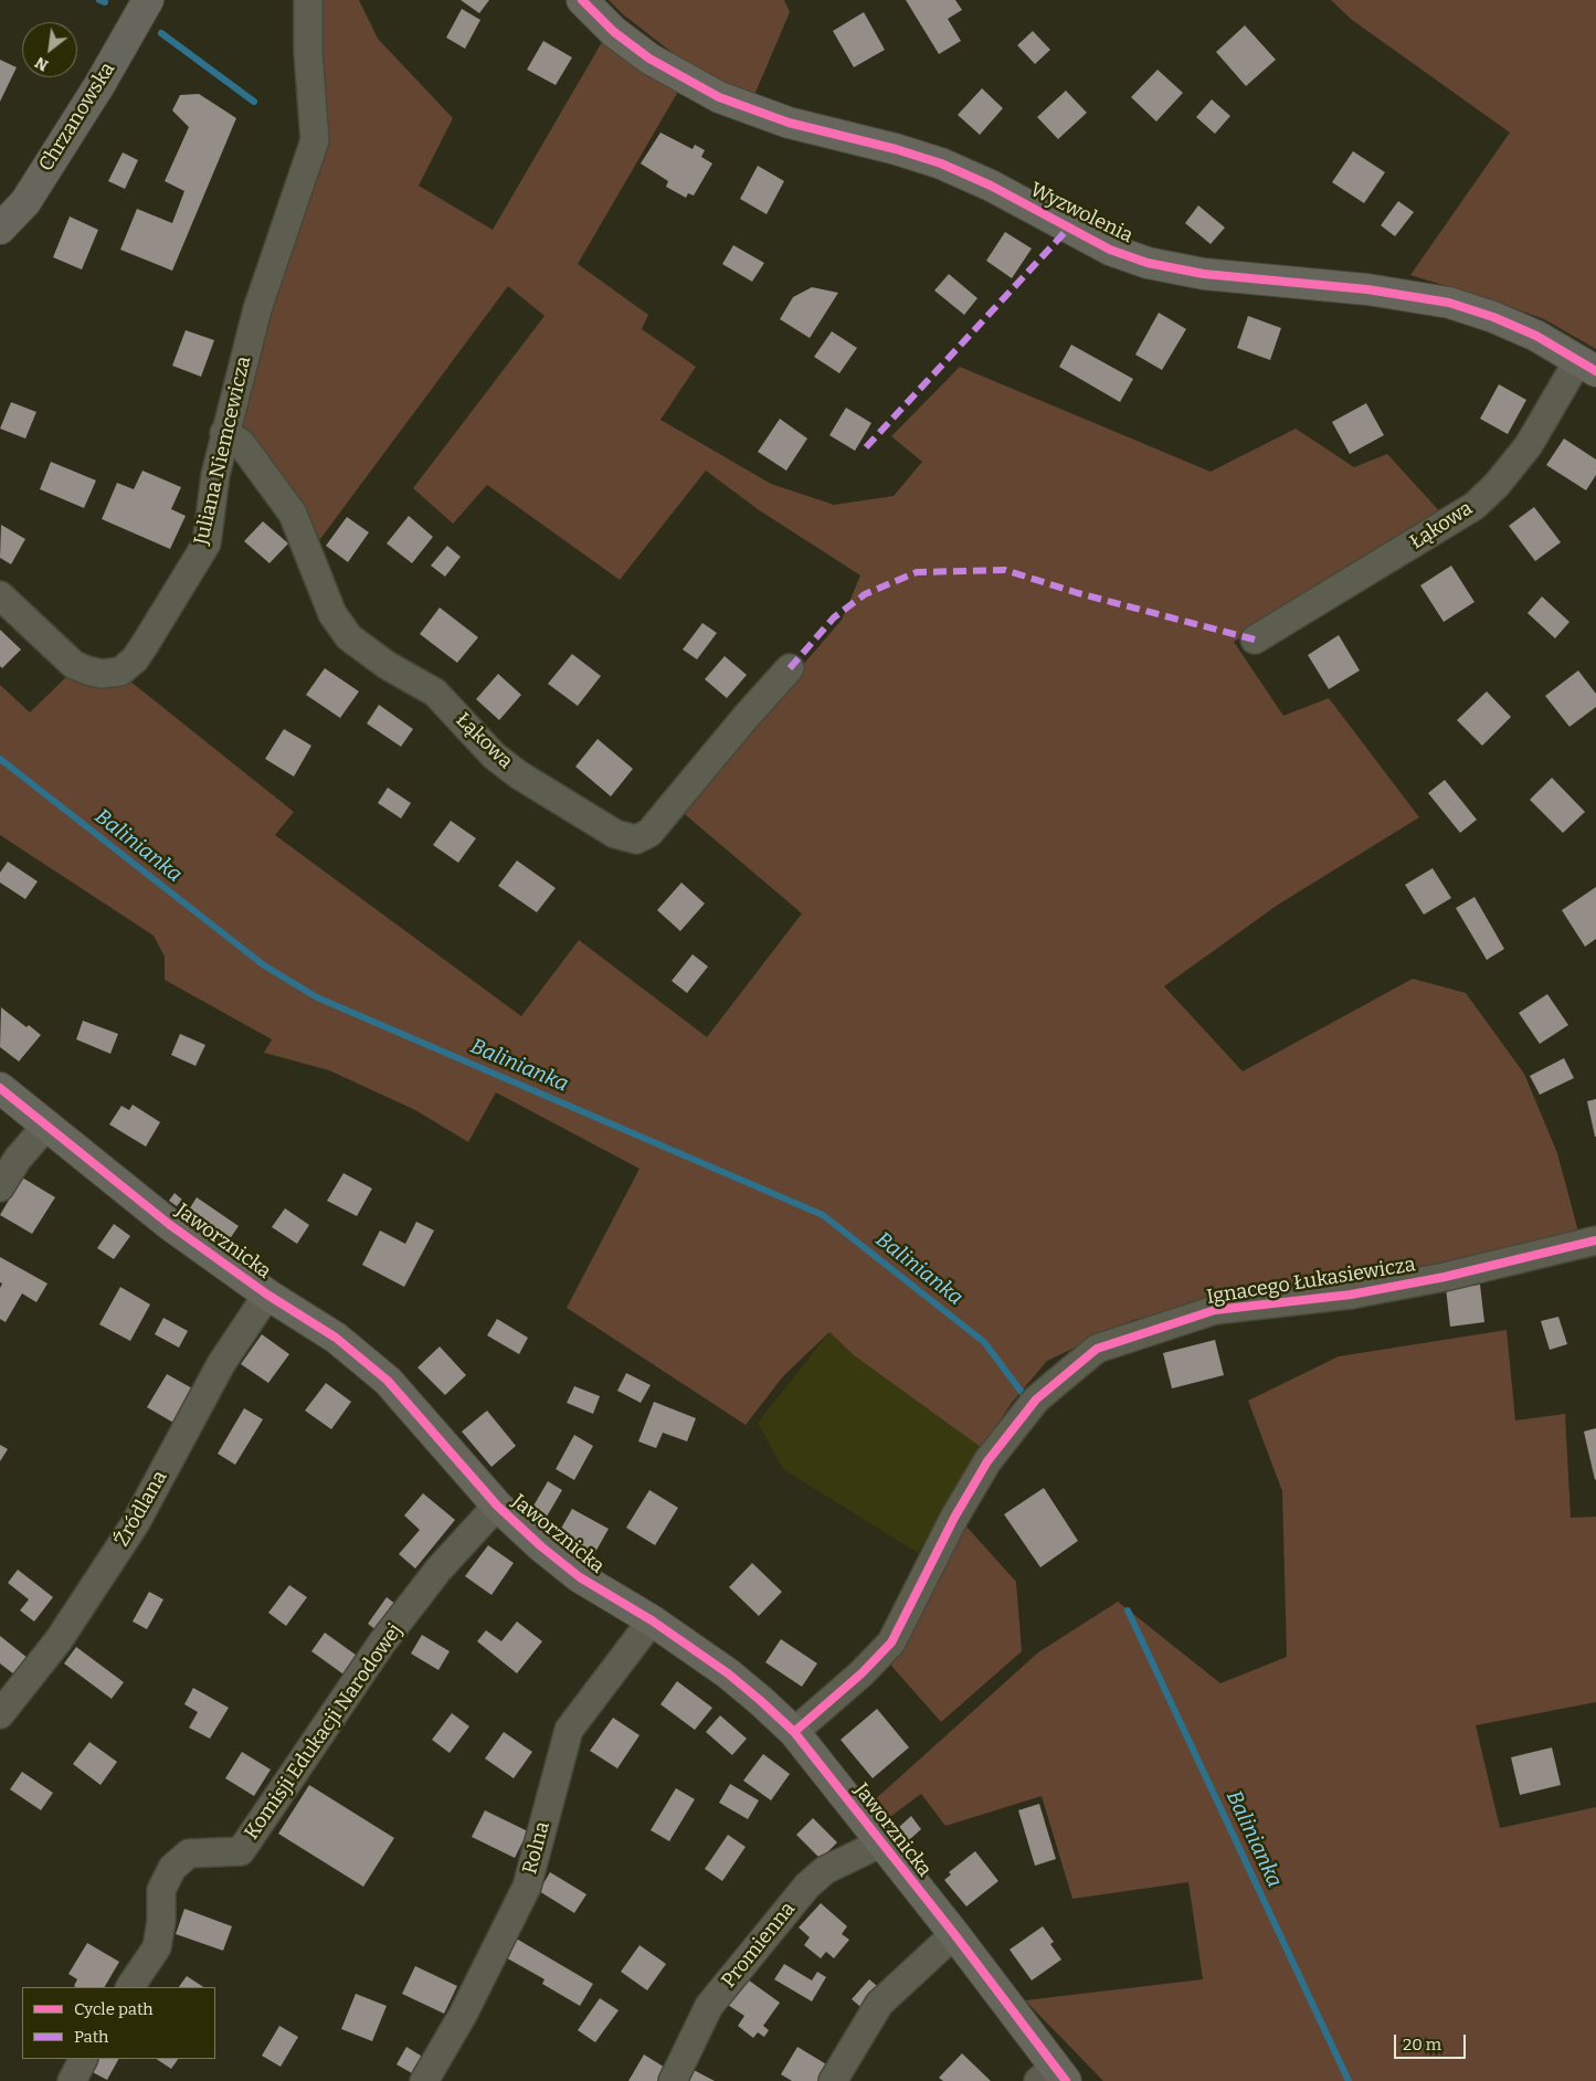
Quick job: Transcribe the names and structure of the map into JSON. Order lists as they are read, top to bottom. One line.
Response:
{"streets":{"street":["Chrzanowska","Wyzwolenia","Juliana Niemcewicza","Łąkowa","Jaworznicka","Ignacego Łukasiewicza","Źródlana","Komisji Edukacji Narodowej","Rolna","Promienna"]},"crossings":[["Wyzwolenia","Łąkowa"],["Juliana Niemcewicza","Łąkowa"],["Jaworznicka","Ignacego Łukasiewicza"],["Jaworznicka","Źródlana"],["Jaworznicka","Komisji Edukacji Narodowej"],["Jaworznicka","Rolna"],["Jaworznicka","Promienna"]],"water":["Balinianka"],"legend":["Cycle path","Path"],"scale_bar":"20 m","north":"bottom left"}
